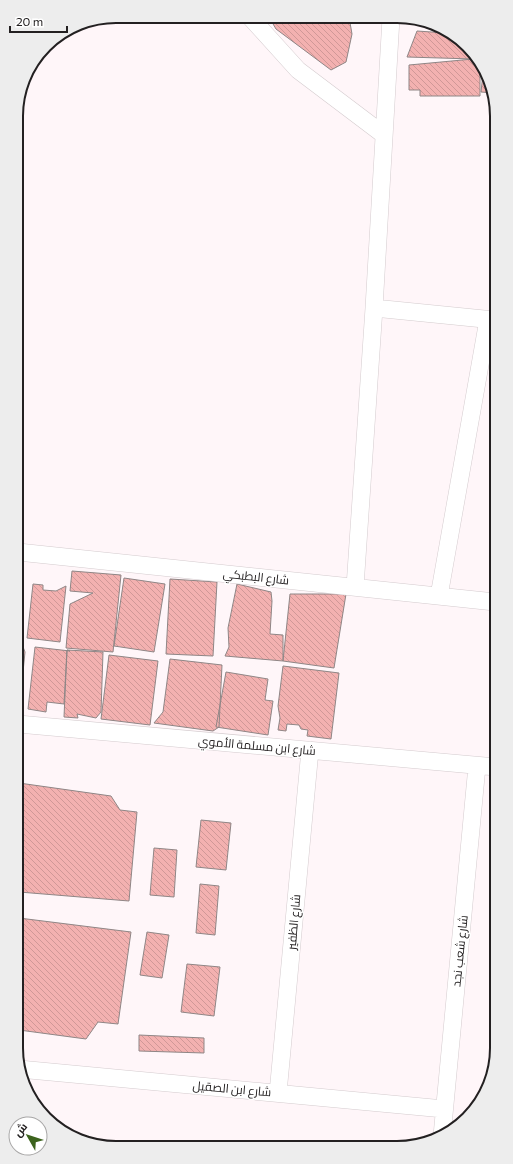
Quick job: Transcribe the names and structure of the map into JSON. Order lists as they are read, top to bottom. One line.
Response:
{"streets":{"street":["شارع البطبكي","شارع ابن مسلمة الأموي","شارع الظفير","شارع شعب نجد","شارع ابن الصقيل"]},"crossings":[["شارع ابن مسلمة الأموي","شارع الظفير"],["شارع ابن مسلمة الأموي","شارع شعب نجد"],["شارع الظفير","شارع ابن الصقيل"],["شارع شعب نجد","شارع ابن الصقيل"]],"scale_bar":"20 m","north":"top left"}
